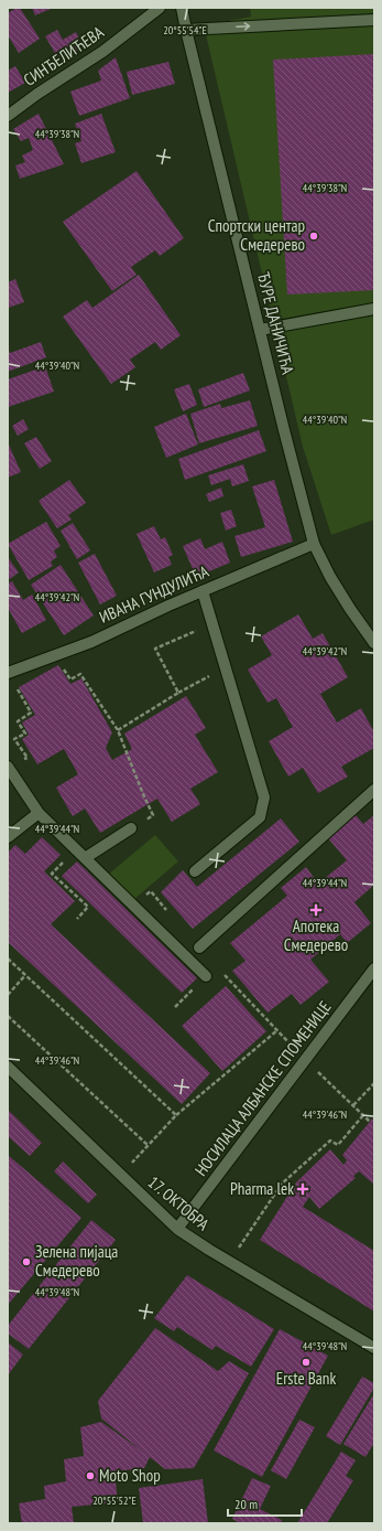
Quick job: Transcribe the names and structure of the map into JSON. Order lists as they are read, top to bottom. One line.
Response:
{"streets":{"street":["СИНЂЕЛИЋЕВА","ЂУРЕ ДАНИЧИЋА","ИВАНА ГУНДУЛИЋА","НОСИЛАЦА АЛБАНСКЕ СПОМЕНИЦЕ","17. ОКТОБРА"]},"crossings":[["ЂУРЕ ДАНИЧИЋА","ИВАНА ГУНДУЛИЋА"],["НОСИЛАЦА АЛБАНСКЕ СПОМЕНИЦЕ","17. ОКТОБРА"]],"places":{"other":["Спортски центар Смедерево","Зелена пијаца Смедерево","Erste Bank","Moto Shop"],"health":["Апотека Смедерево","Pharma lek"]},"scale_bar":"20 m","coordinates":["20°55'54\"E","44°39'38\"N","44°39'40\"N","44°39'42\"N","44°39'44\"N","44°39'46\"N","44°39'48\"N","20°55'52\"E"]}
